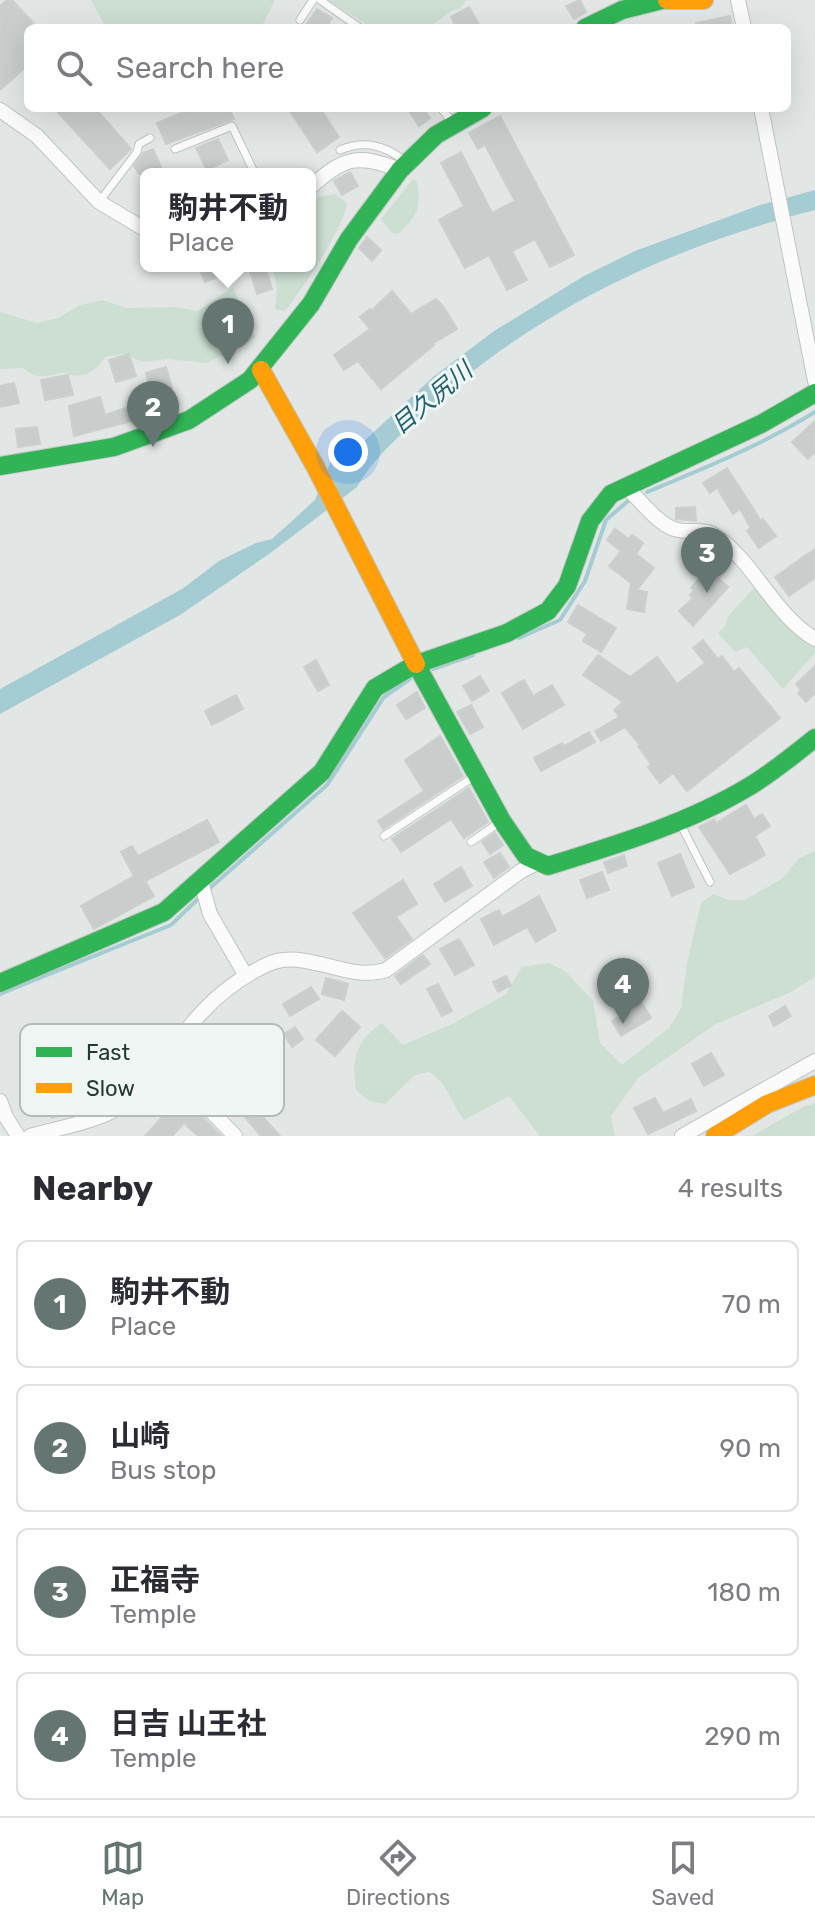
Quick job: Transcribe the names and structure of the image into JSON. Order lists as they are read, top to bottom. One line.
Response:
{"water":["目久尻川"],"legend":["Fast","Slow"],"page":{"search":"Search here","popup":["駒井不動","Place"],"pins":["1","2","3","4"],"heading":["Nearby","4 results"],"list":[{"mark":"1","name":"駒井不動","note":"Place","value":"70 m"},{"mark":"2","name":"山崎","note":"Bus stop","value":"90 m"},{"mark":"3","name":"正福寺","note":"Temple","value":"180 m"},{"mark":"4","name":"日吉 山王社","note":"Temple","value":"290 m"}],"nav":["Map","Directions","Saved"]}}
